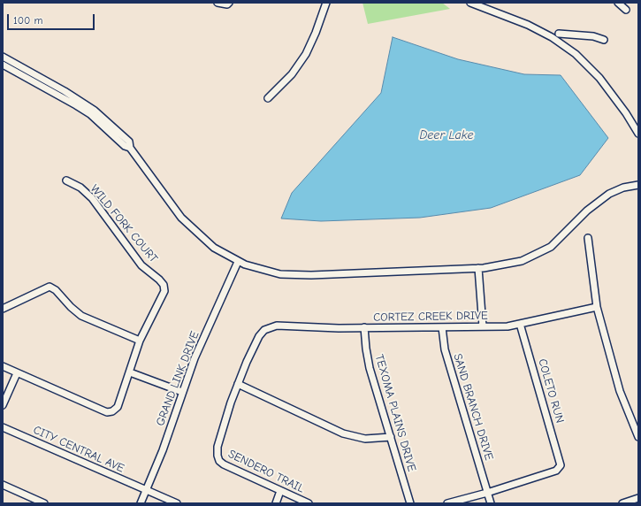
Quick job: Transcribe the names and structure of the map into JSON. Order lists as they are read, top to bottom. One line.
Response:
{"streets":{"street":["WILD FORK COURT","CORTEZ CREEK DRIVE","GRAND LINK DRIVE","COLETO RUN","SAND BRANCH DRIVE","TEXOMA PLAINS DRIVE","CITY CENTRAL AVE","SENDERO TRAIL"]},"crossings":[["CORTEZ CREEK DRIVE","COLETO RUN"],["CORTEZ CREEK DRIVE","SAND BRANCH DRIVE"],["CORTEZ CREEK DRIVE","TEXOMA PLAINS DRIVE"],["CORTEZ CREEK DRIVE","SENDERO TRAIL"],["GRAND LINK DRIVE","CITY CENTRAL AVE"],["COLETO RUN","SAND BRANCH DRIVE"]],"water":["Deer Lake"],"scale_bar":"100 m"}
